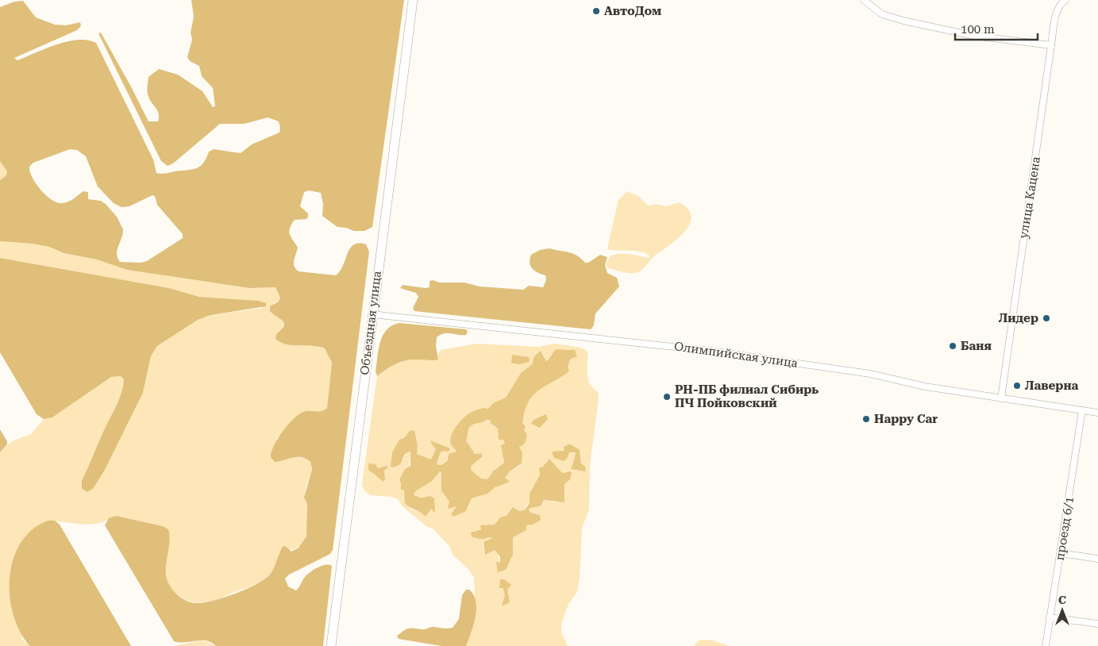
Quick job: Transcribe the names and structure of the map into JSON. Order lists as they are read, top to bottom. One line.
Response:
{"streets":{"street":["улица Кацена","Объездная улица","Олимпийская улица","проезд 6/1"]},"crossings":[["улица Кацена","Олимпийская улица"],["Объездная улица","Олимпийская улица"],["Олимпийская улица","проезд 6/1"]],"places":["АвтоДом","Лидер","Баня","Лаверна","РН-ПБ филиал Сибирь ПЧ Пойковский","Happy Car"],"scale_bar":"100 m","north":"top"}
